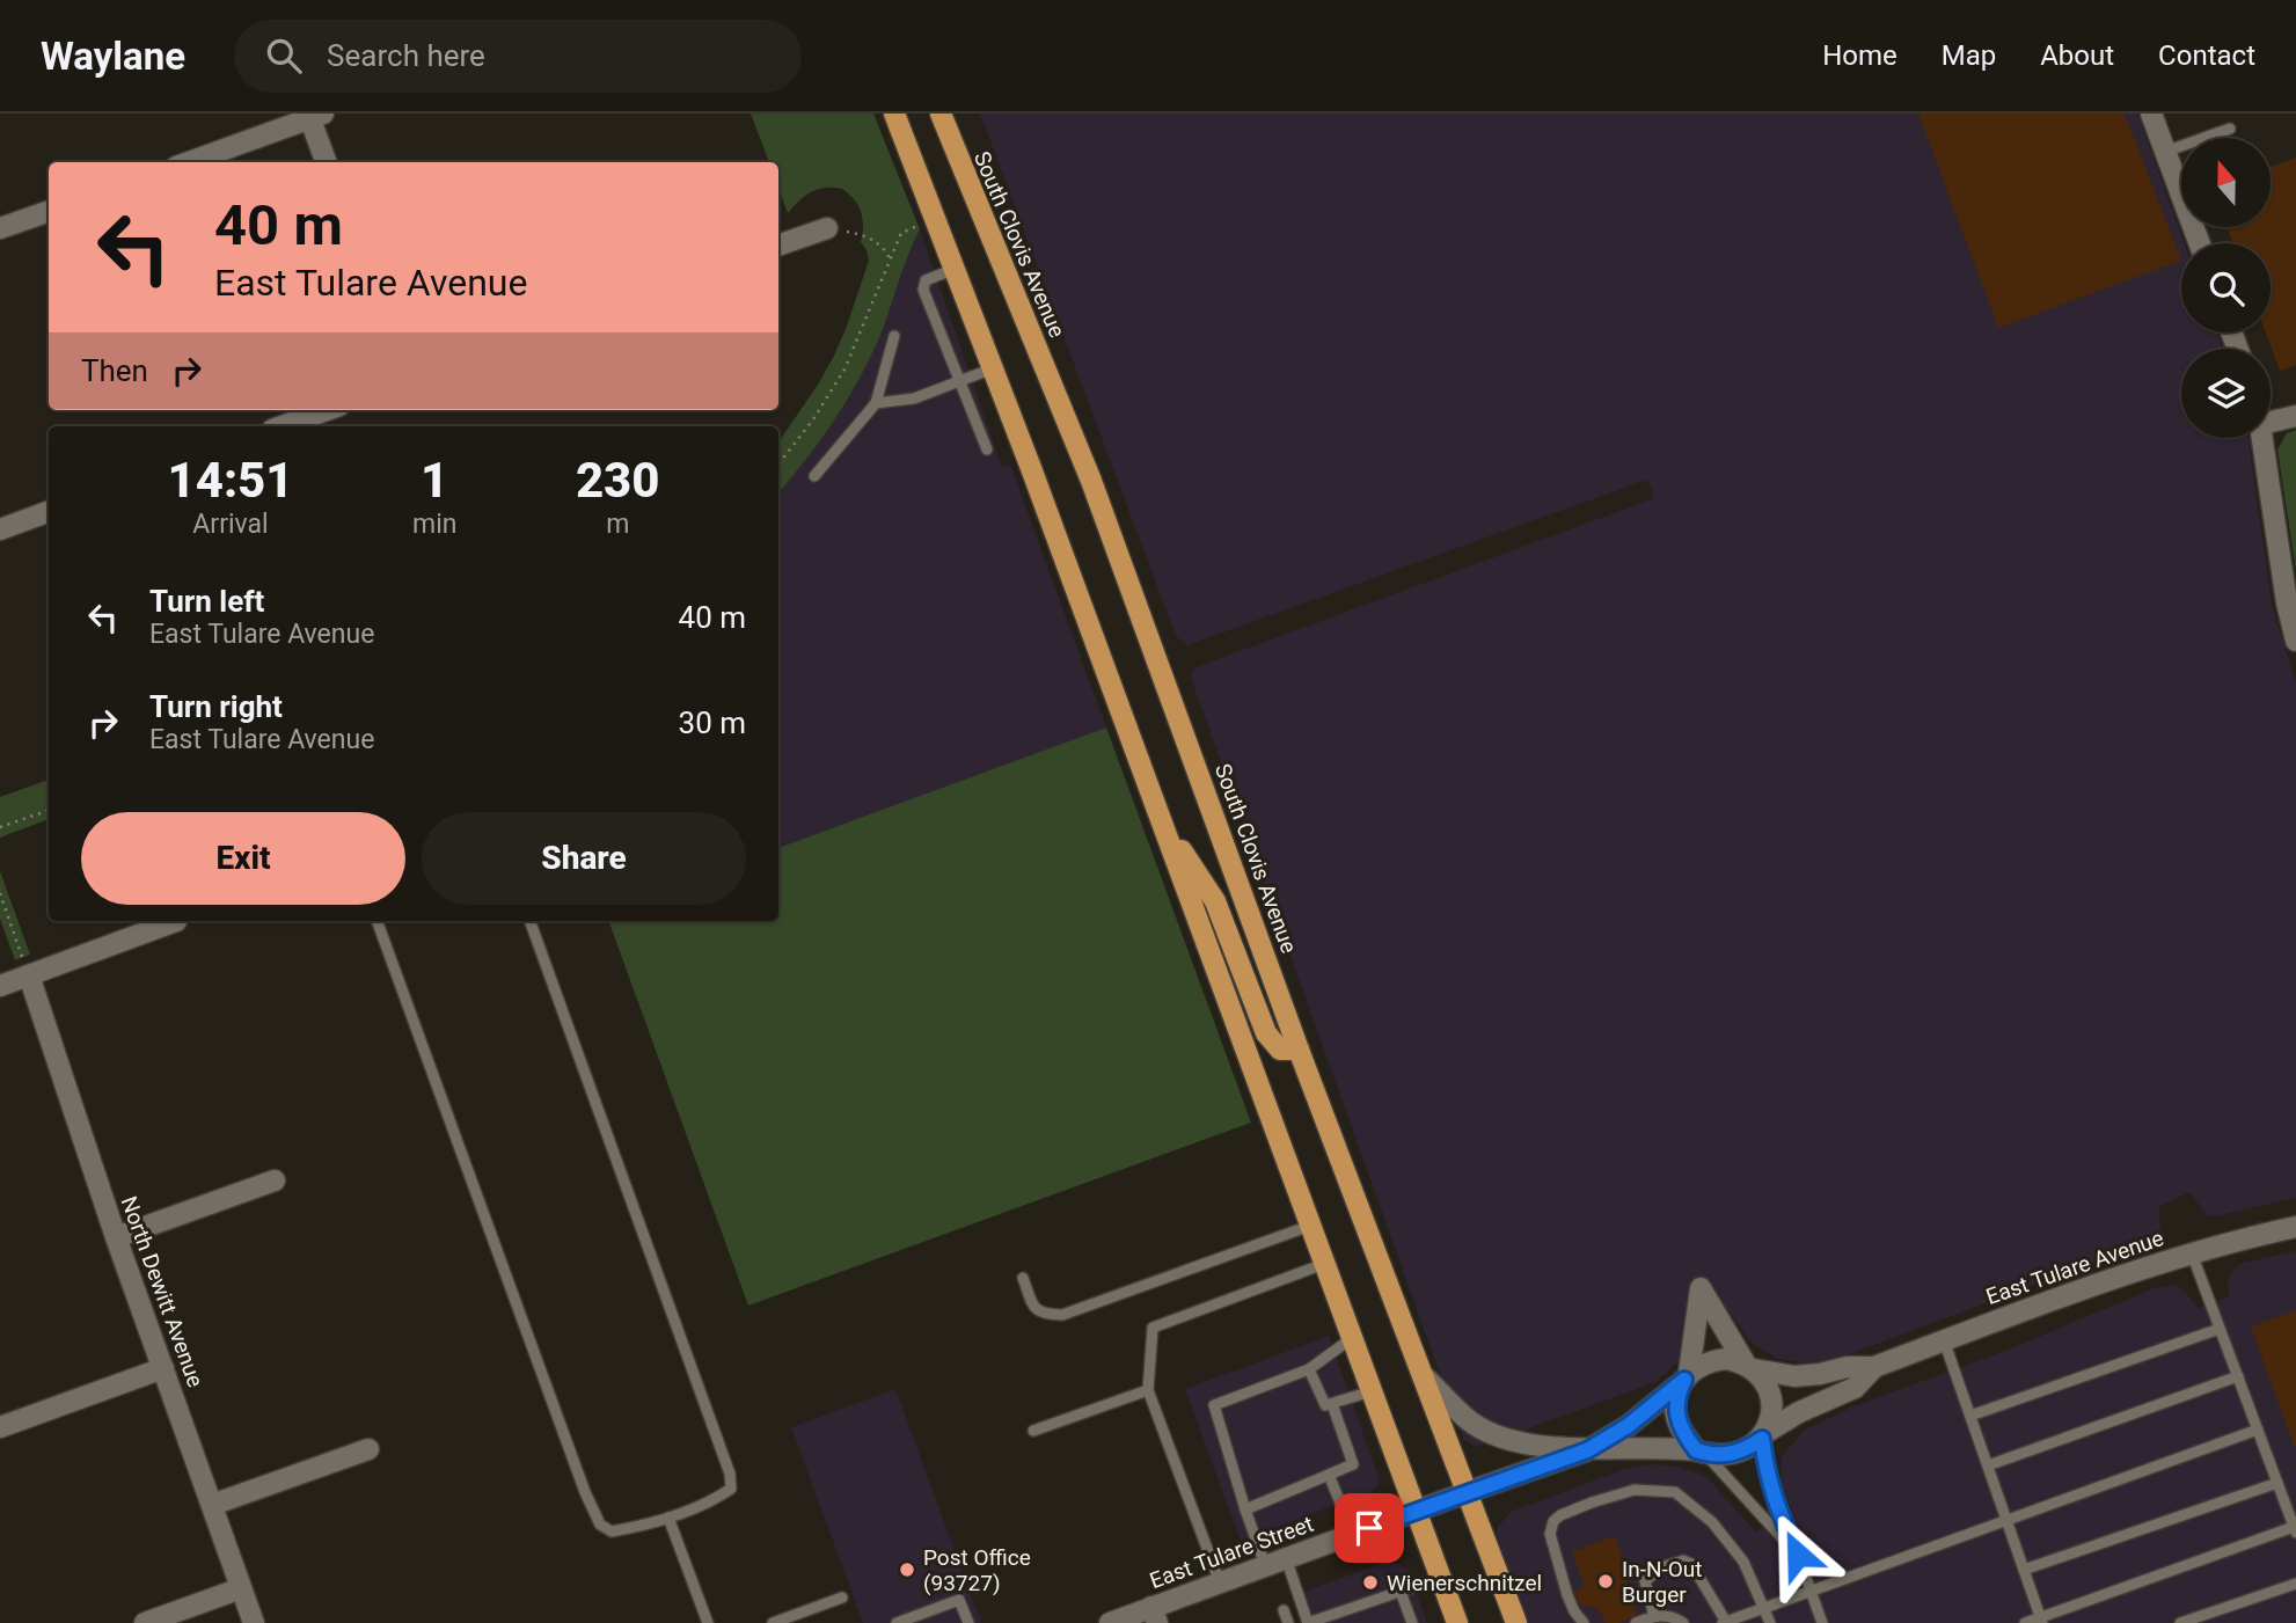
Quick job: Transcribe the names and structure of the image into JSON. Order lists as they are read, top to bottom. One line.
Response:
{"streets":{"main road":["South Clovis Avenue"],"street":["East Tulare Avenue","North Dewitt Avenue","East Tulare Street"]},"crossings":[["South Clovis Avenue","East Tulare Avenue"],["East Tulare Avenue","East Tulare Street"]],"places":["Post Office (93727)","In-N-Out Burger","Wienerschnitzel"],"north":"top","page":{"header":"Waylane","search":"Search here","nav":["Home","Map","About","Contact"],"turn":["40 m","East Tulare Avenue"],"then":"Then","eta":["14:51","Arrival","1","min","230","m"],"list":[{"name":"Turn left","note":"East Tulare Avenue","value":"40 m"},{"name":"Turn right","note":"East Tulare Avenue","value":"30 m"}],"buttons":["Exit","Share"]}}
